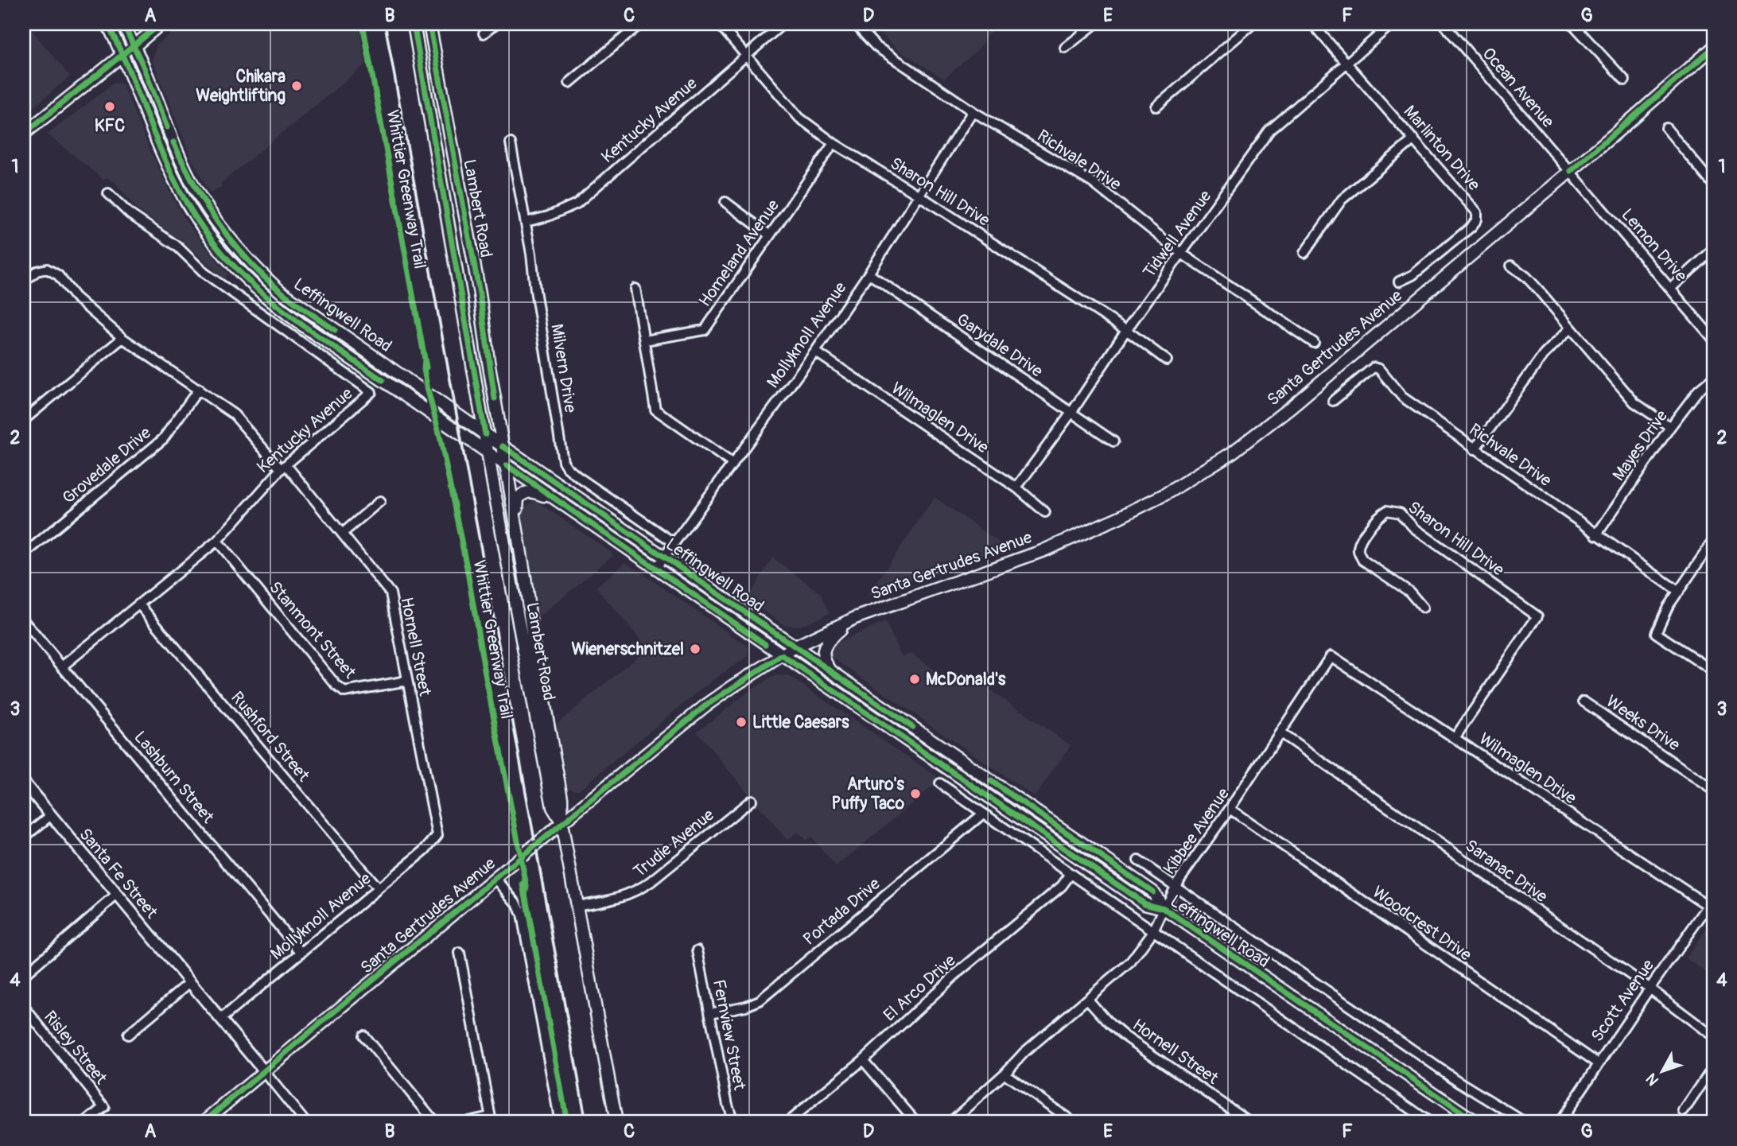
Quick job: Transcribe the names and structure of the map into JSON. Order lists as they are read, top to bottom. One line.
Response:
{"streets":{"main road":["Lambert Road","Leffingwell Road","Santa Gertrudes Avenue"],"street":["Ocean Avenue","Kentucky Avenue","Marlinton Drive","Richvale Drive","Sharon Hill Drive","Tidwell Avenue","Lemon Drive","Homeland Avenue","Mollyknoll Avenue","Garydale Drive","Milvern Drive","Wilmaglen Drive","Mayes Drive","Grovedale Drive","Stanmont Street","Hornell Street","Weeks Drive","Rushford Street","Lashburn Street","Kibbee Avenue","Trudie Avenue","Saranac Drive","Santa Fe Street","Portada Drive","Woodcrest Drive","El Arco Drive","Scott Avenue","Fernview Street","Risley Street"],"cycle path":["Whittier Greenway Trail"]},"crossings":[["Ocean Avenue","Lemon Drive"],["Ocean Avenue","Santa Gertrudes Avenue"],["Kentucky Avenue","Sharon Hill Drive"],["Kentucky Avenue","Milvern Drive"],["Kentucky Avenue","Stanmont Street"],["Kentucky Avenue","Hornell Street"],["Kentucky Avenue","Rushford Street"],["Kentucky Avenue","Lashburn Street"],["Marlinton Drive","Tidwell Avenue"],["Richvale Drive","Tidwell Avenue"],["Richvale Drive","Mollyknoll Avenue"],["Richvale Drive","Mayes Drive"],["Sharon Hill Drive","Tidwell Avenue"],["Sharon Hill Drive","Homeland Avenue"],["Sharon Hill Drive","Mollyknoll Avenue"],["Sharon Hill Drive","Wilmaglen Drive"],["Lambert Road","Leffingwell Road"],["Lambert Road","Santa Gertrudes Avenue"],["Lambert Road","Trudie Avenue"],["Tidwell Avenue","Garydale Drive"],["Tidwell Avenue","Wilmaglen Drive"],["Lemon Drive","Santa Gertrudes Avenue"],["Leffingwell Road","Mollyknoll Avenue"],["Leffingwell Road","Santa Gertrudes Avenue"],["Leffingwell Road","Kibbee Avenue"],["Mollyknoll Avenue","Garydale Drive"],["Mollyknoll Avenue","Milvern Drive"],["Mollyknoll Avenue","Wilmaglen Drive"],["Mollyknoll Avenue","Hornell Street"],["Mollyknoll Avenue","Rushford Street"],["Mollyknoll Avenue","Lashburn Street"],["Mollyknoll Avenue","Santa Fe Street"],["Santa Gertrudes Avenue","Santa Fe Street"],["Wilmaglen Drive","Kibbee Avenue"],["Wilmaglen Drive","Scott Avenue"],["Grovedale Drive","Hornell Street"],["Stanmont Street","Hornell Street"],["Hornell Street","Kibbee Avenue"],["Kibbee Avenue","Saranac Drive"],["Kibbee Avenue","Woodcrest Drive"],["Saranac Drive","Scott Avenue"],["Portada Drive","Fernview Street"],["Woodcrest Drive","Scott Avenue"]],"places":["Chikara Weightlifting","KFC","Wienerschnitzel","McDonald's","Little Caesars","Arturo's Puffy Taco"],"north":"bottom left","grid":{"columns":["A","B","C","D","E","F","G"],"rows":["1","2","3","4"]}}
